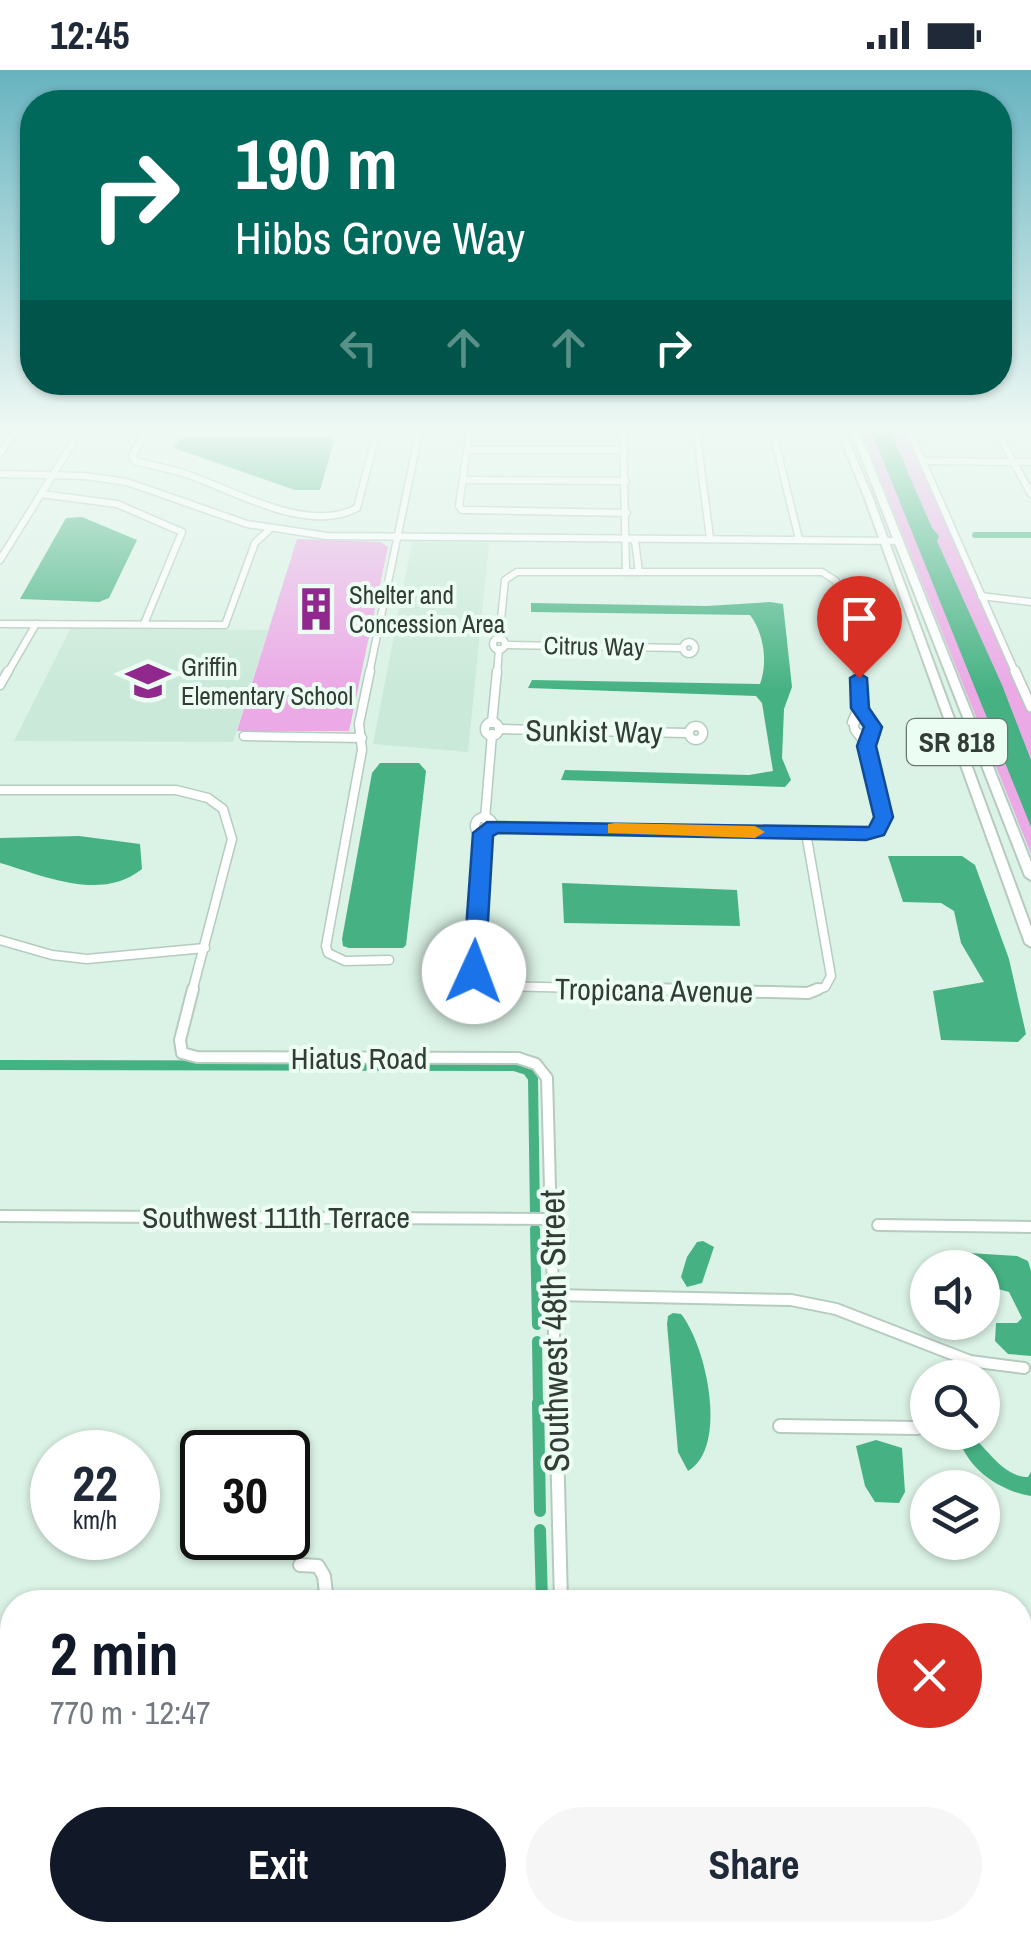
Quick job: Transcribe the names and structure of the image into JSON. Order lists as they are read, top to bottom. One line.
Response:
{"streets":{"main road":["SR 818"],"street":["Citrus Way","Sunkist Way","Tropicana Avenue","Hiatus Road","Southwest 111th Terrace","Southwest 48th Street"]},"crossings":[["Hiatus Road","Southwest 48th Street"],["Southwest 111th Terrace","Southwest 48th Street"]],"places":{"building":["Shelter and Concession Area"],"school or university":["Griffin Elementary School"]},"page":{"status":"12:45","turn":["190 m","Hibbs Grove Way"],"speed":"22 km/h","limit":"30","heading":["2 min","770 m · 12:47"],"buttons":["Exit","Share"]}}
